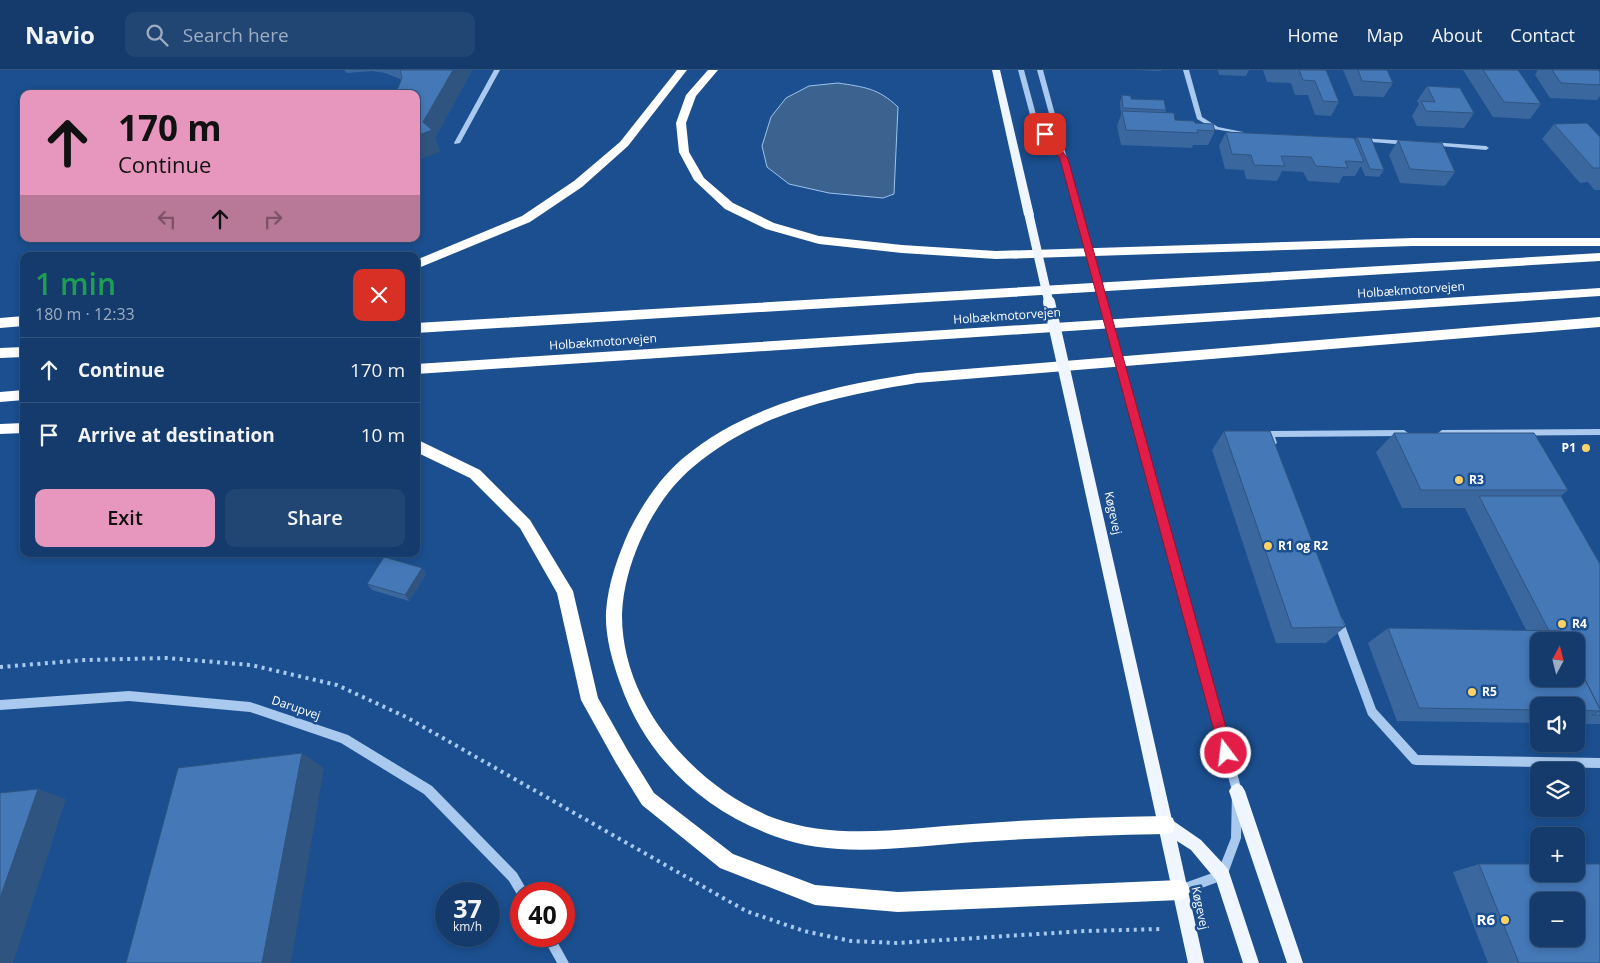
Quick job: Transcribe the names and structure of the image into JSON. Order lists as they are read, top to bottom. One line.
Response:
{"streets":{"highway":["Holbækmotorvejen"],"main road":["Køgevej"],"street":["Darupvej"]},"places":["P1","R3","R1 og R2","R4","R5","R6"],"north":"top","page":{"header":"Navio","search":"Search here","nav":["Home","Map","About","Contact"],"turn":["170 m","Continue"],"heading":["1 min","180 m · 12:33"],"list":[{"name":"Continue","value":"170 m"},{"name":"Arrive at destination","value":"10 m"}],"buttons":["Exit","Share"],"map_buttons":["+","−"],"speed":"37 km/h","limit":"40"}}
